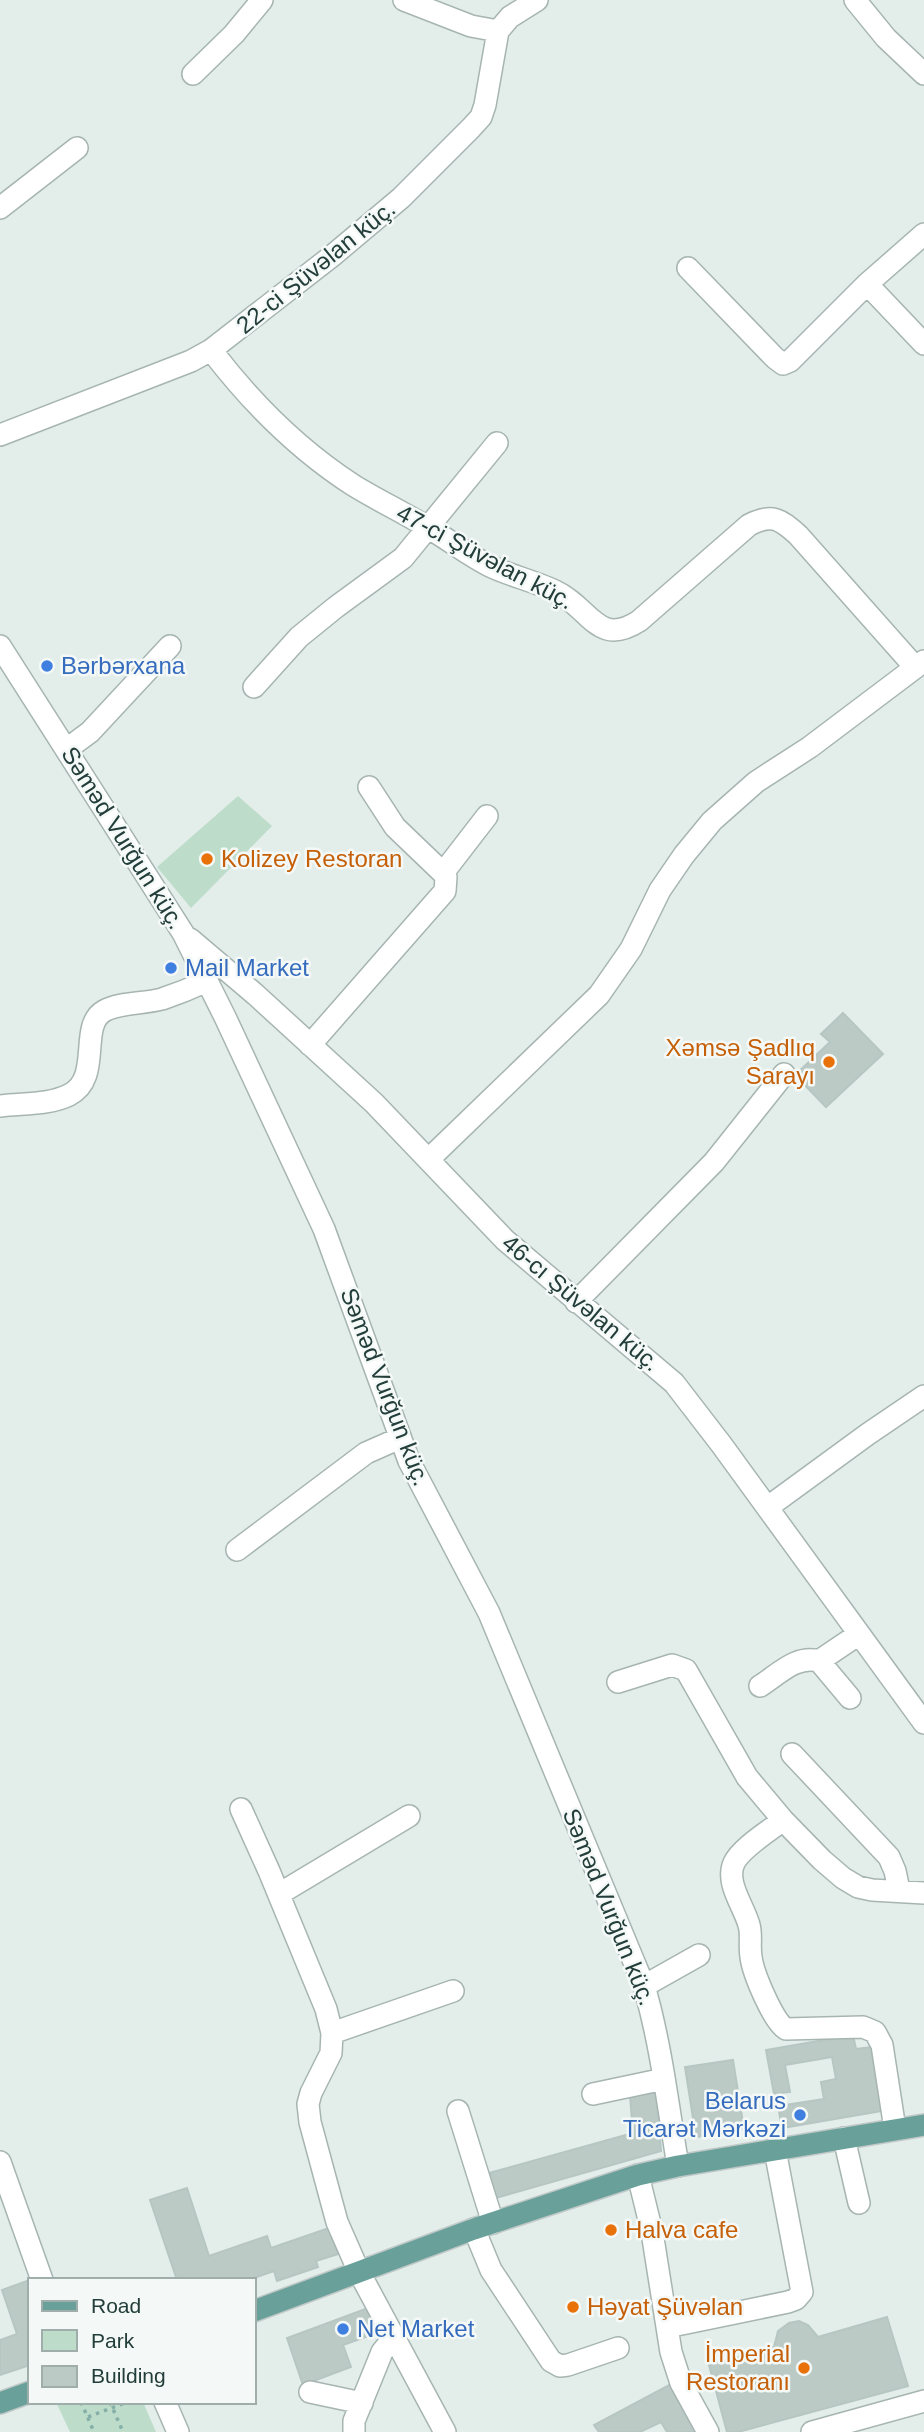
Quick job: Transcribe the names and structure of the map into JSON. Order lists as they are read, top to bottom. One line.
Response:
{"streets":{"street":["22-ci Şüvəlan küç.","47-ci Şüvəlan küç.","Səməd Vurğun küç.","46-cı Şüvəlan küç."]},"crossings":[["22-ci Şüvəlan küç.","47-ci Şüvəlan küç."],["47-ci Şüvəlan küç.","46-cı Şüvəlan küç."],["Səməd Vurğun küç.","46-cı Şüvəlan küç."]],"places":["Bərbərxana","Kolizey Restoran","Mail Market","Xəmsə Şadlıq Sarayı","Belarus Ticarət Mərkəzi","Halva cafe","Həyat Şüvəlan","Net Market","İmperial Restoranı"],"legend":["Road","Park","Building"]}
